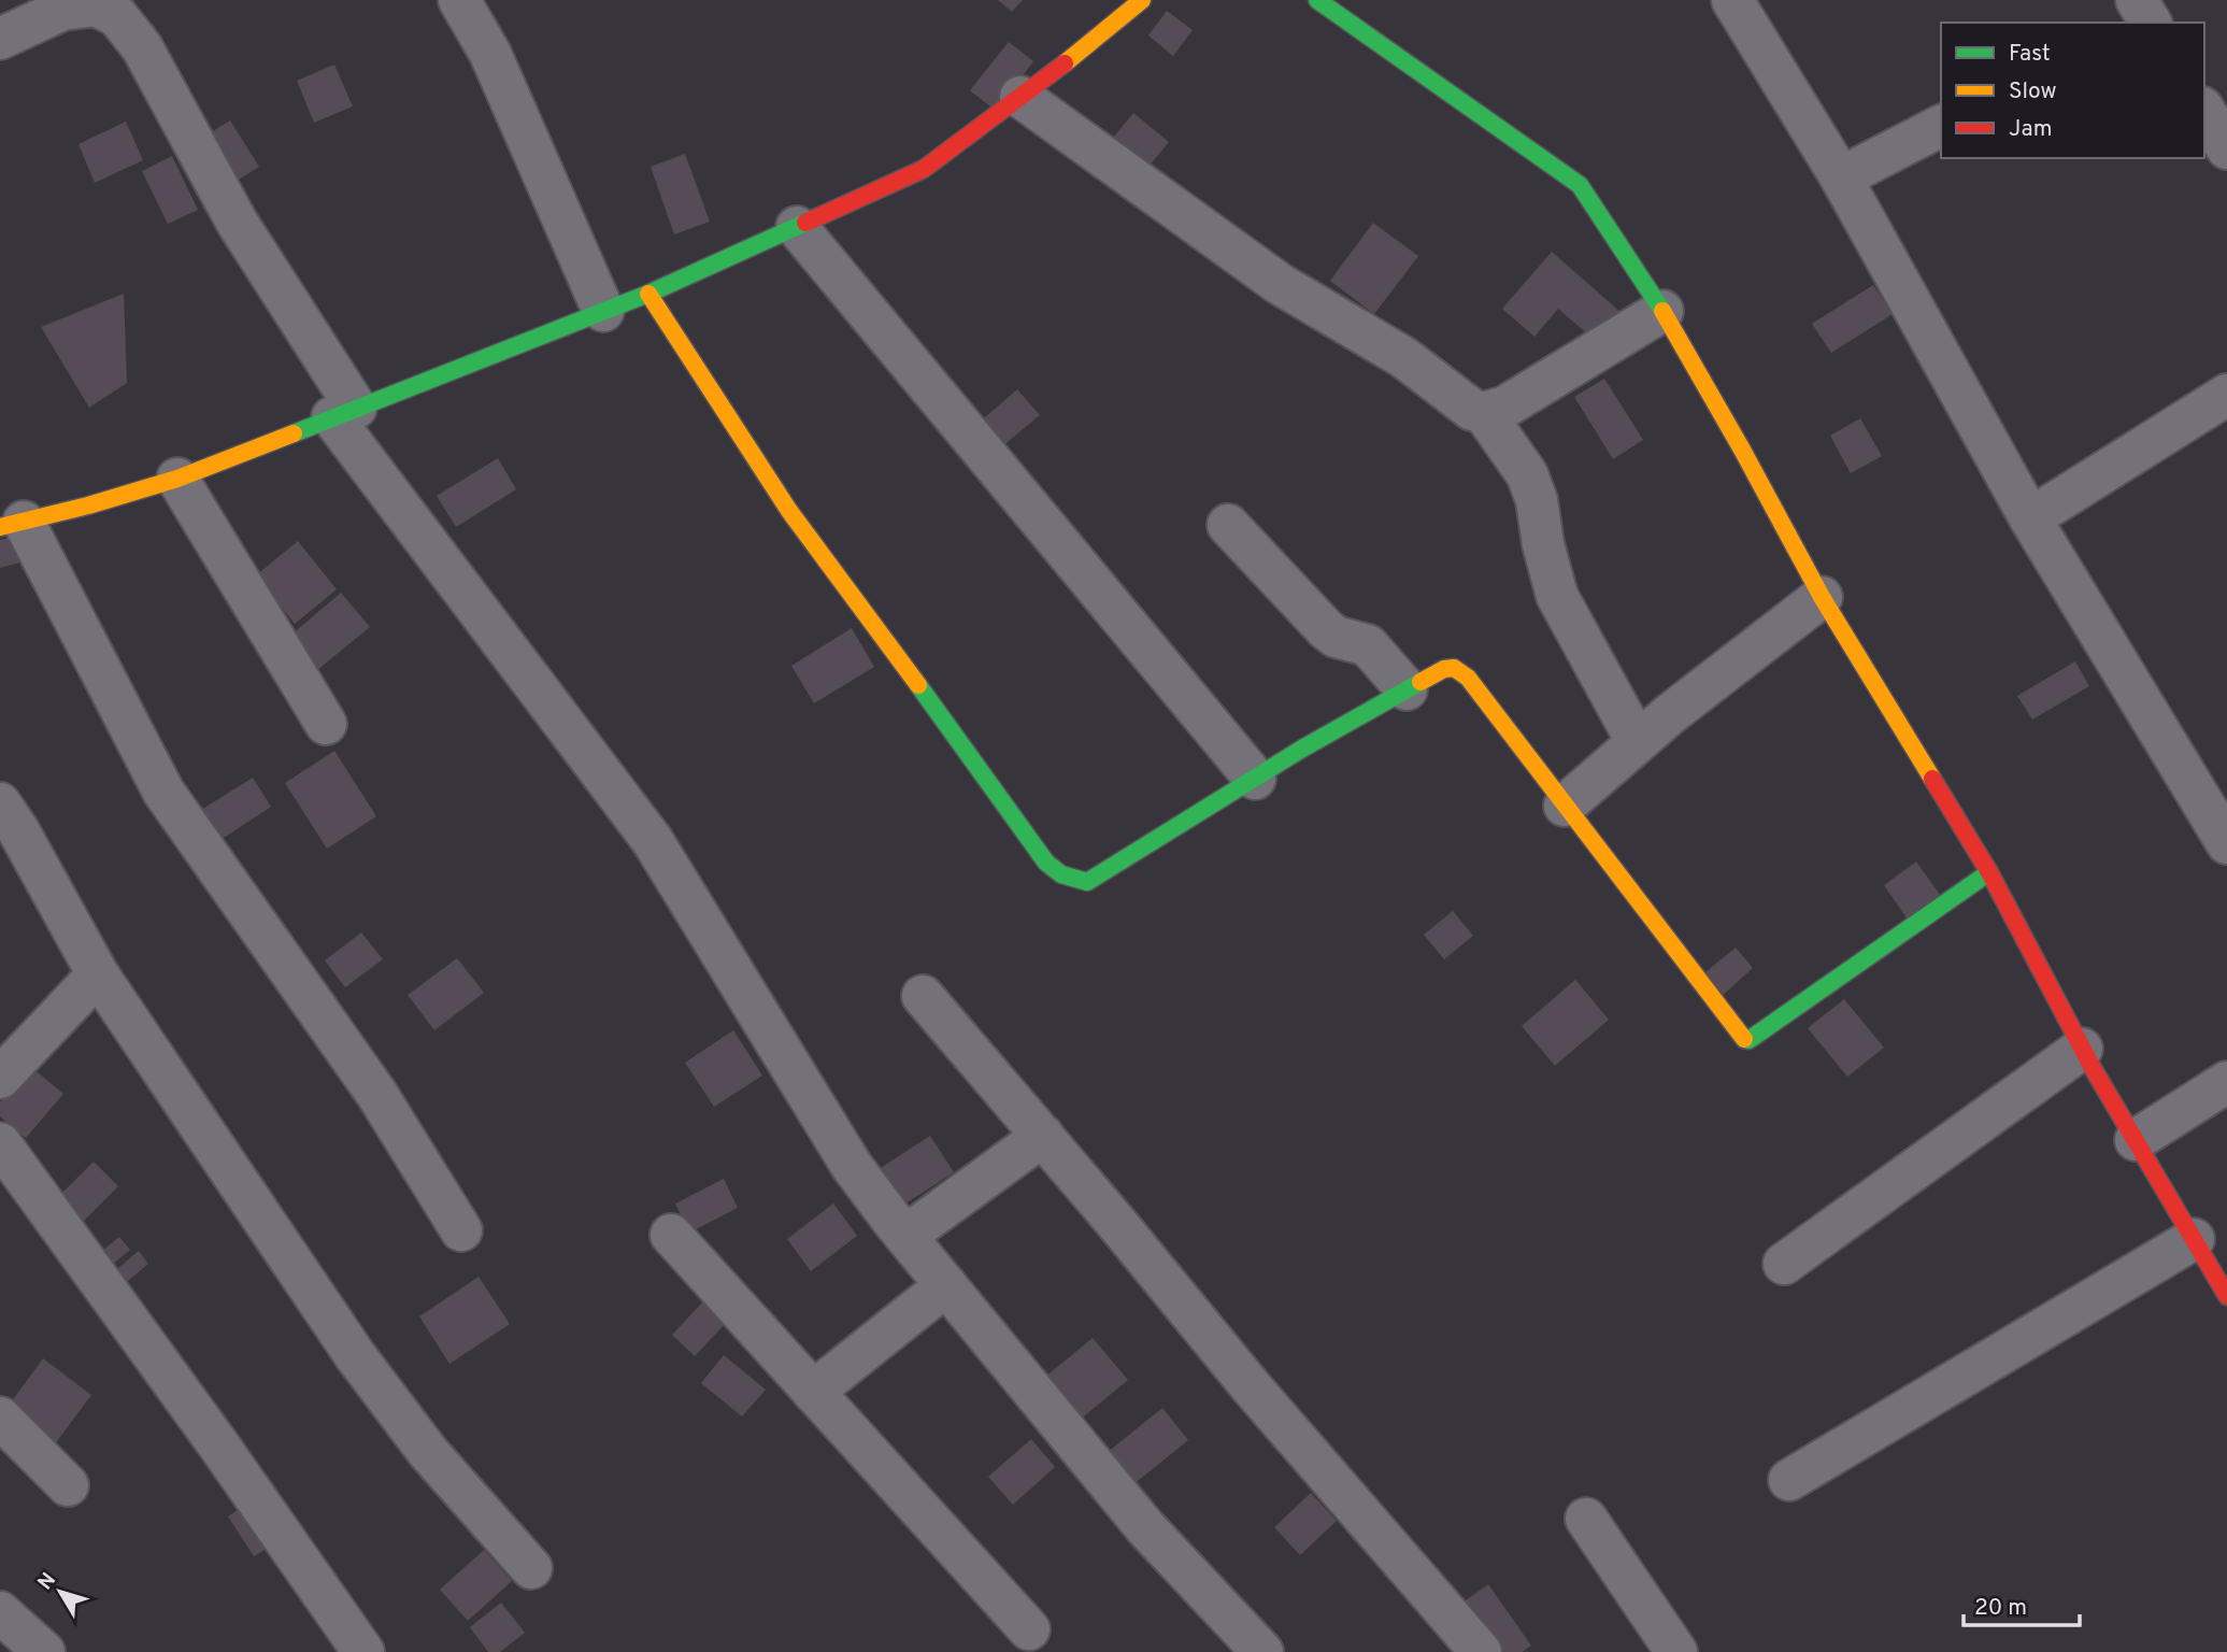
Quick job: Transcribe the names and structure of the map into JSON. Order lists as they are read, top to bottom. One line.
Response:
{"legend":["Fast","Slow","Jam"],"scale_bar":"20 m","north":"top left"}
